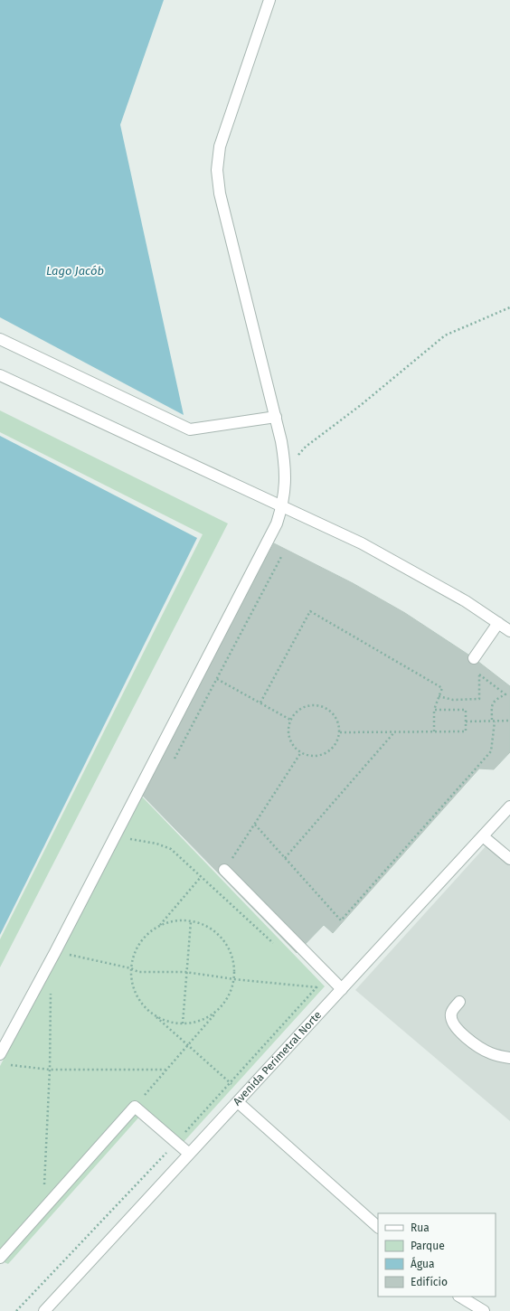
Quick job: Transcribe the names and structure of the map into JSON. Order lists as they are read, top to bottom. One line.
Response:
{"streets":{"street":["Avenida Perimetral Norte"]},"water":["Lago Jacób"],"legend":["Rua","Parque","Água","Edifício"]}
